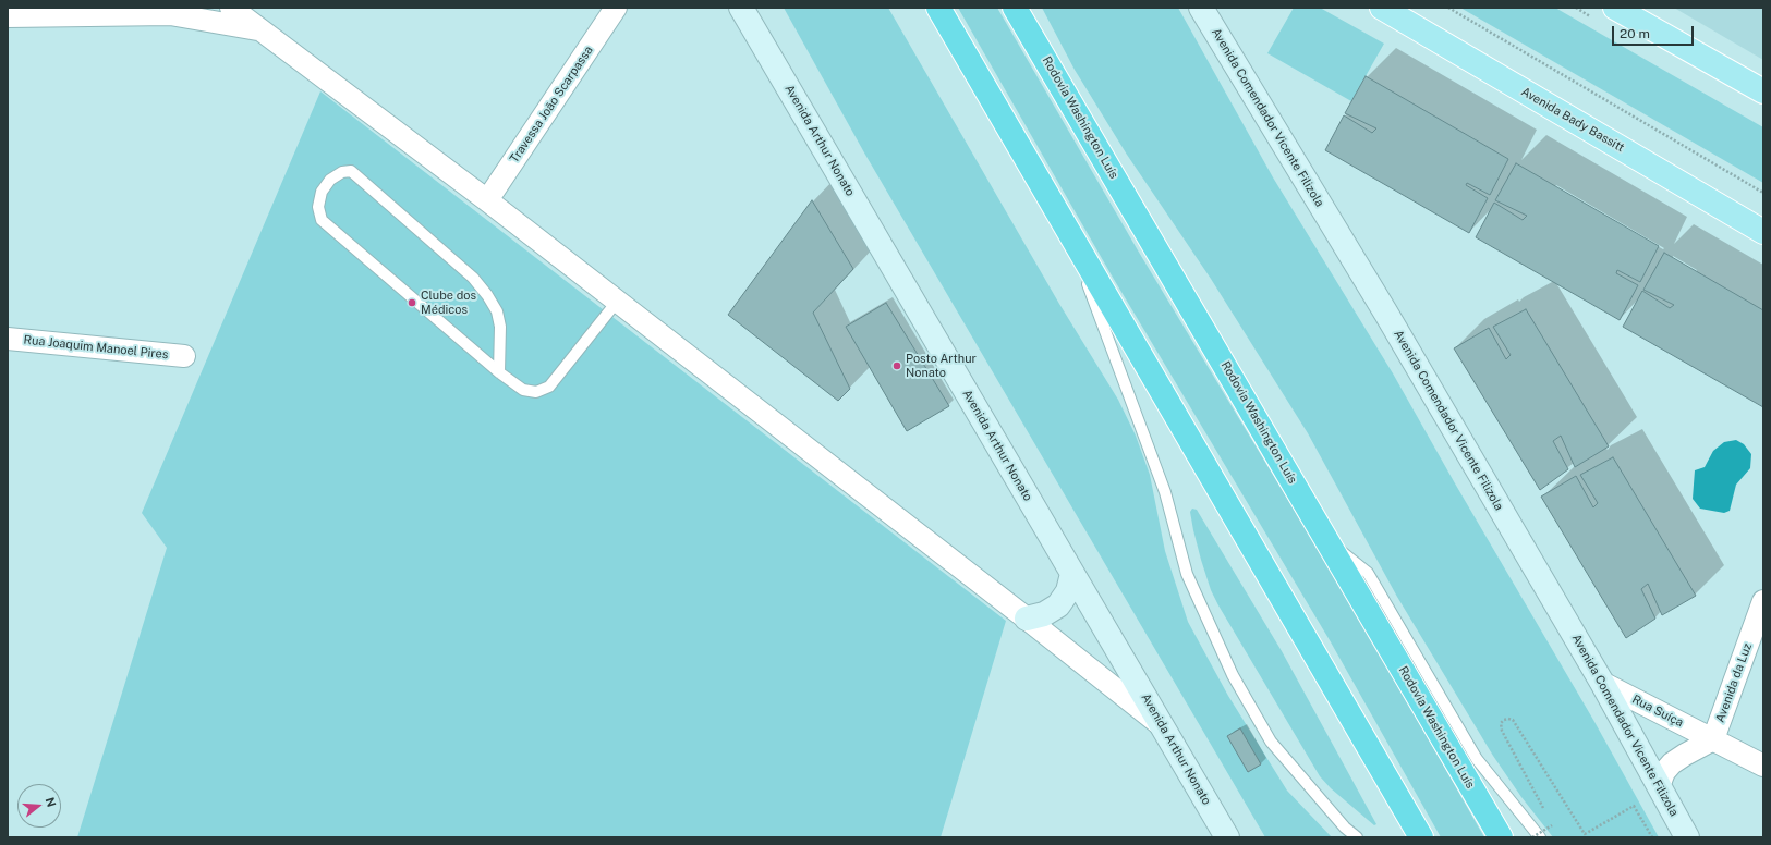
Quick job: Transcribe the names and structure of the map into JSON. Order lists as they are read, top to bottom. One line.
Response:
{"streets":{"highway":["Rodovia Washington Luís"],"main road":["Avenida Comendador Vicente Filizola","Avenida Bady Bassitt","Avenida Arthur Nonato"],"street":["Travessa João Scarpassa","Rua Joaquim Manoel Pires","Avenida da Luz","Rua Suíça"]},"crossings":[["Avenida Comendador Vicente Filizola","Rua Suíça"],["Avenida da Luz","Rua Suíça"]],"places":["Clube dos Médicos","Posto Arthur Nonato"],"scale_bar":"20 m","north":"right"}
